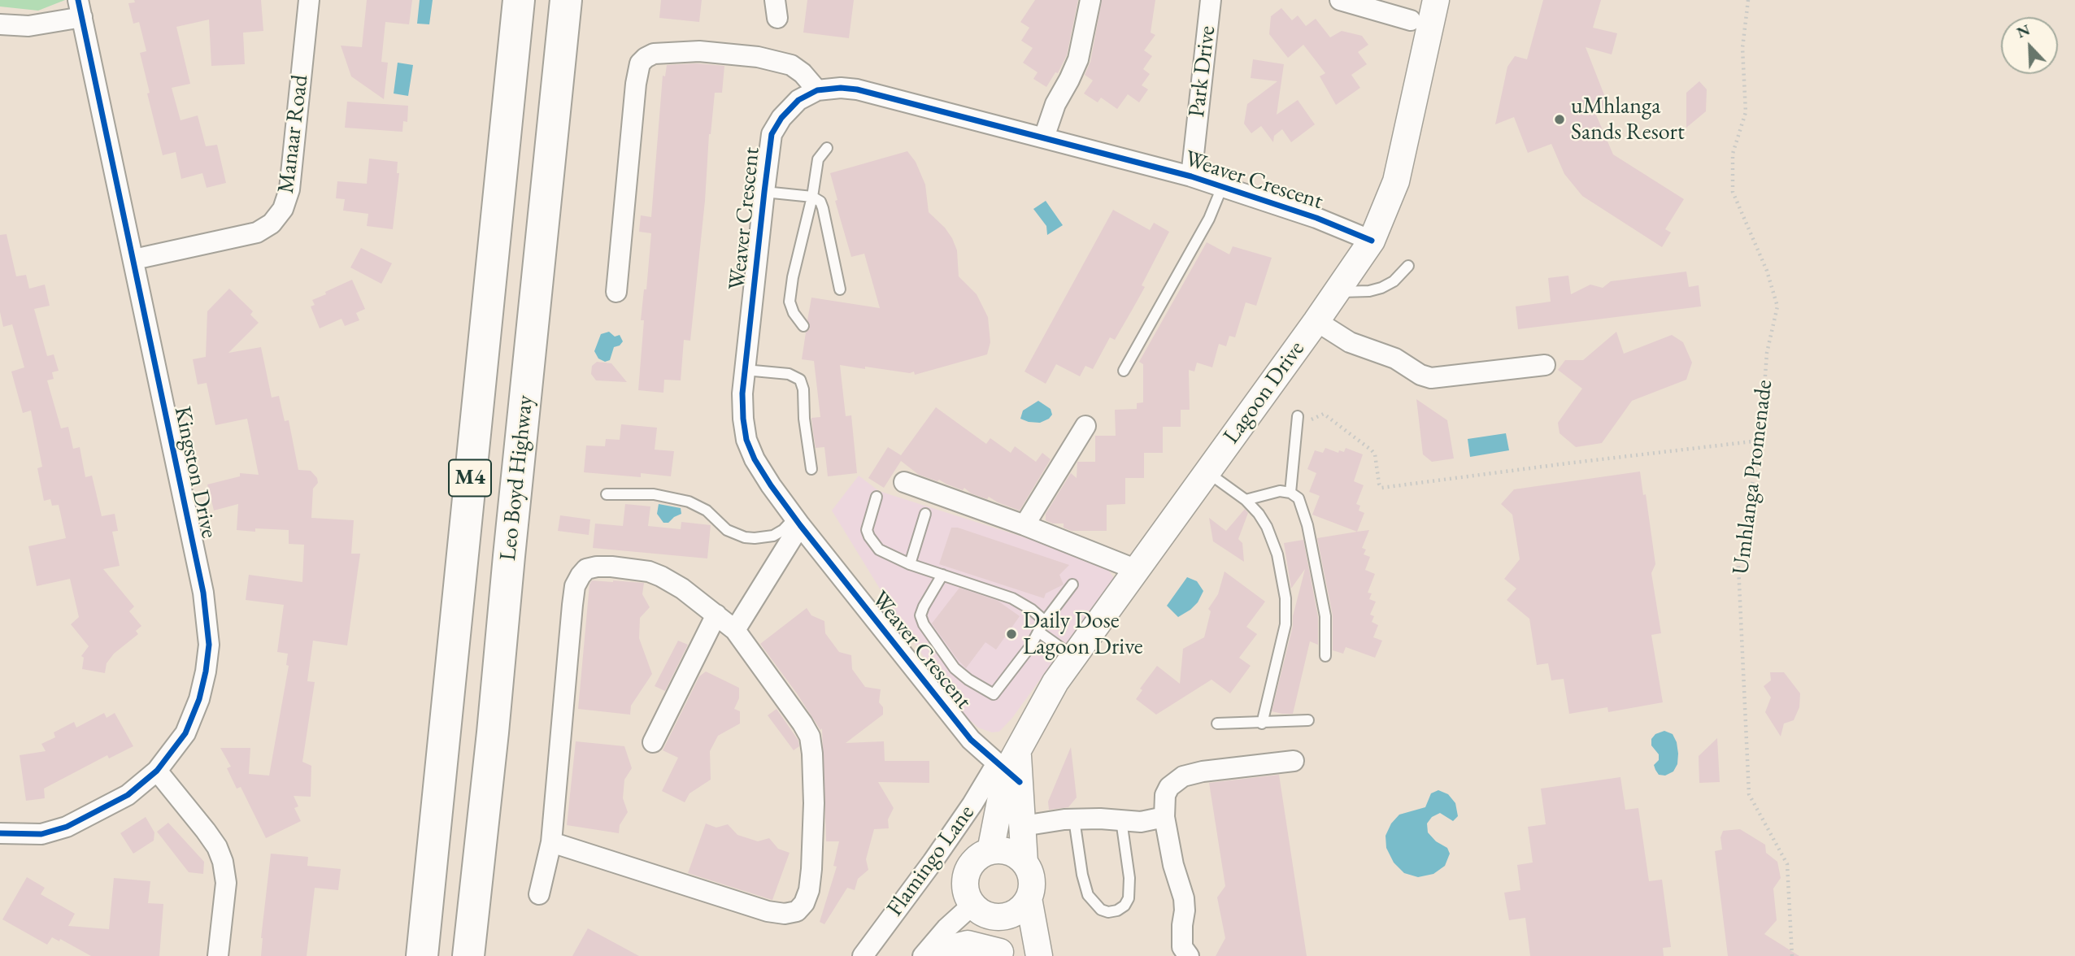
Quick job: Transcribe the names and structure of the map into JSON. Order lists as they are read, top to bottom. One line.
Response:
{"streets":{"highway":["M4","Leo Boyd Highway"],"street":["Park Drive","Manaar Road","Weaver Crescent","Lagoon Drive","Kingston Drive","Flamingo Lane"],"path":["Umhlanga Promenade"]},"crossings":[["Park Drive","Weaver Crescent"],["Manaar Road","Kingston Drive"],["Weaver Crescent","Lagoon Drive"],["Weaver Crescent","Flamingo Lane"],["Lagoon Drive","Flamingo Lane"]],"places":["uMhlanga Sands Resort","Daily Dose Lagoon Drive"],"north":"top left"}
